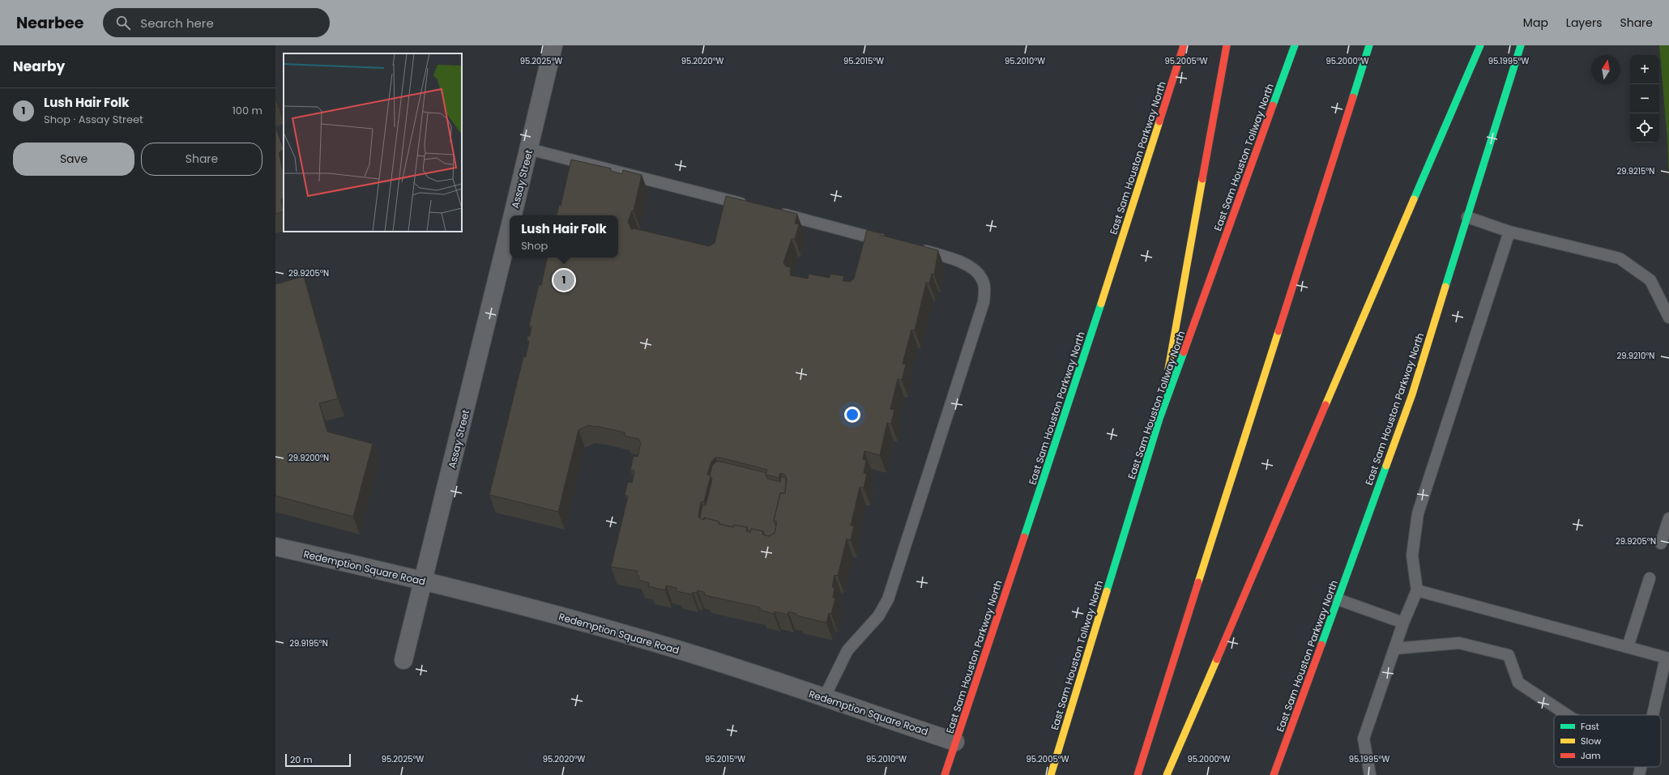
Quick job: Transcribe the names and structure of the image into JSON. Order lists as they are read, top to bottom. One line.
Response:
{"streets":{"main road":["East Sam Houston Tollway North","East Sam Houston Parkway North"],"street":["Assay Street","Redemption Square Road"]},"crossings":[["East Sam Houston Parkway North","Redemption Square Road"],["Assay Street","Redemption Square Road"]],"legend":["Fast","Slow","Jam"],"scale_bar":"20 m","north":"top","page":{"header":"Nearbee","search":"Search here","nav":["Map","Layers","Share"],"heading":"Nearby","map_buttons":["+","−"],"list":[{"mark":"1","name":"Lush Hair Folk","note":"Shop · Assay Street","value":"100 m"}],"buttons":["Save","Share"],"popup":["Lush Hair Folk","Shop"],"pins":"1","scale":"20 m"},"coordinates":["95.2025°W","95.2020°W","95.2015°W","95.2010°W","95.2005°W","95.2000°W","95.1995°W","29.9215°N","29.9205°N","29.9210°N","29.9200°N","29.9195°N"]}
